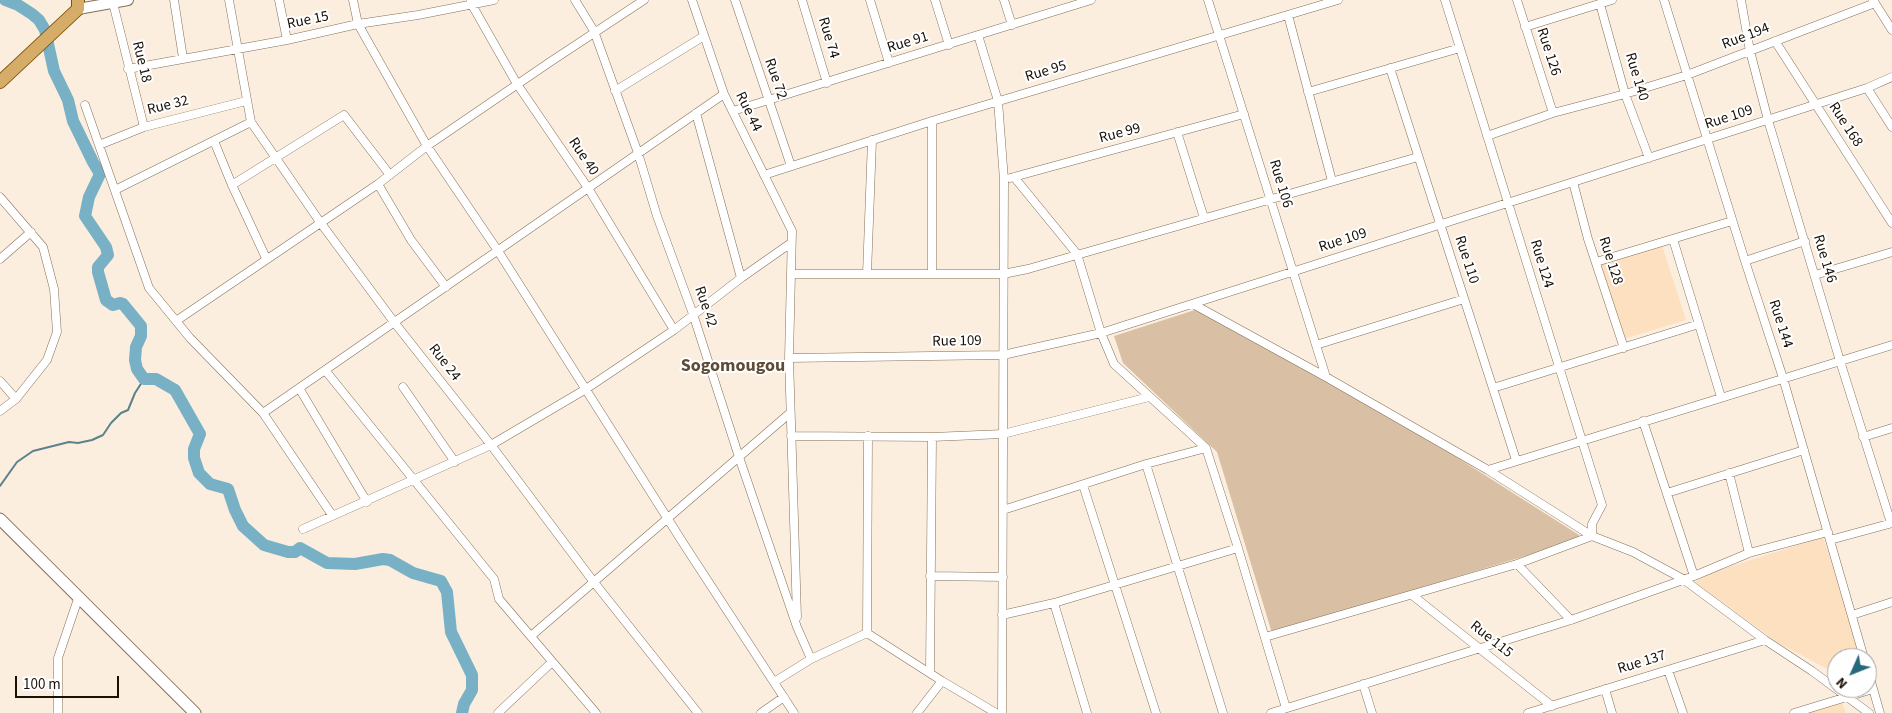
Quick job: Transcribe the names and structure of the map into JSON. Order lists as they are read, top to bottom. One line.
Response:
{"streets":{"street":["Rue 15","Rue 194","Rue 74","Rue 91","Rue 126","Rue 18","Rue 95","Rue 140","Rue 72","Rue 32","Rue 44","Rue 109","Rue 168","Rue 99","Rue 40","Rue 106","Rue 146","Rue 110","Rue 128","Rue 124","Rue 42","Rue 144","Rue 24","Rue 115","Rue 137"]},"crossings":[["Rue 15","Rue 18"],["Rue 15","Rue 40"],["Rue 15","Rue 24"],["Rue 194","Rue 126"],["Rue 194","Rue 140"],["Rue 194","Rue 168"],["Rue 194","Rue 146"],["Rue 194","Rue 124"],["Rue 194","Rue 144"],["Rue 74","Rue 91"],["Rue 91","Rue 72"],["Rue 91","Rue 44"],["Rue 18","Rue 32"],["Rue 95","Rue 72"],["Rue 95","Rue 44"],["Rue 95","Rue 106"],["Rue 140","Rue 109"],["Rue 32","Rue 24"],["Rue 44","Rue 42"],["Rue 109","Rue 168"],["Rue 109","Rue 106"],["Rue 109","Rue 146"],["Rue 109","Rue 110"],["Rue 109","Rue 128"],["Rue 109","Rue 124"],["Rue 109","Rue 42"],["Rue 109","Rue 144"],["Rue 99","Rue 106"],["Rue 115","Rue 137"]],"districts":["Sogomougou"],"scale_bar":"100 m","north":"bottom left"}
